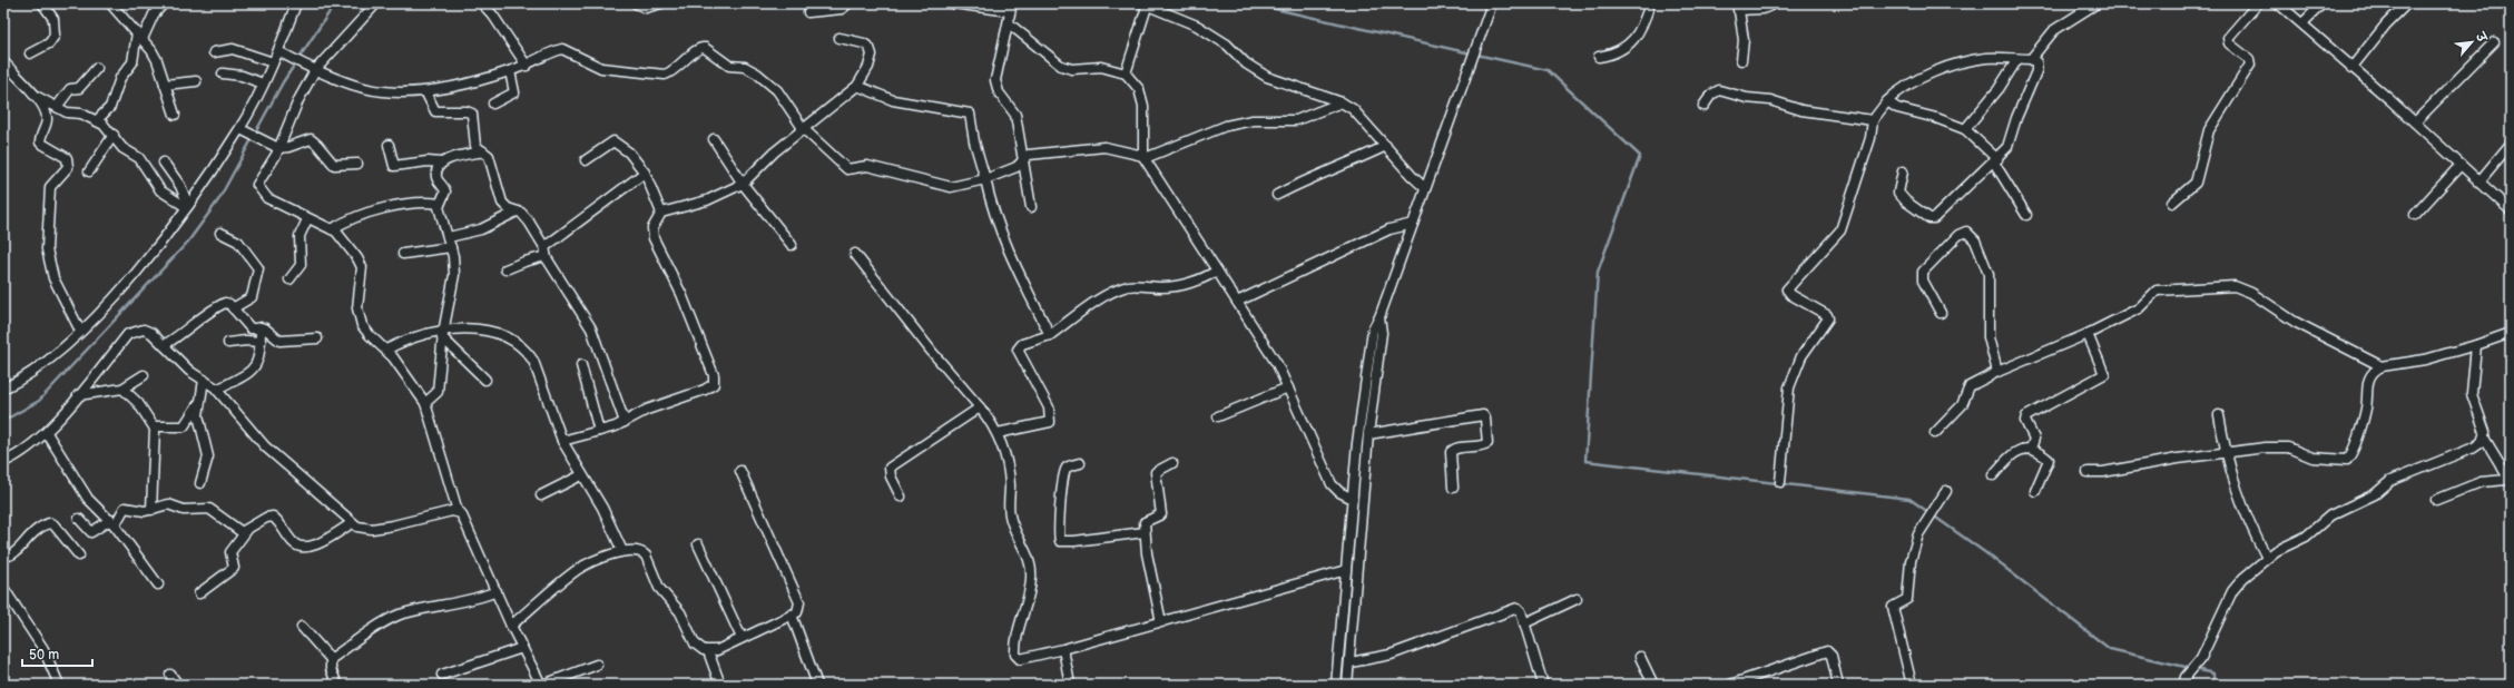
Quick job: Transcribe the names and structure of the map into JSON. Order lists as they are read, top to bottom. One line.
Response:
{"scale_bar":"50 m","north":"top right"}
